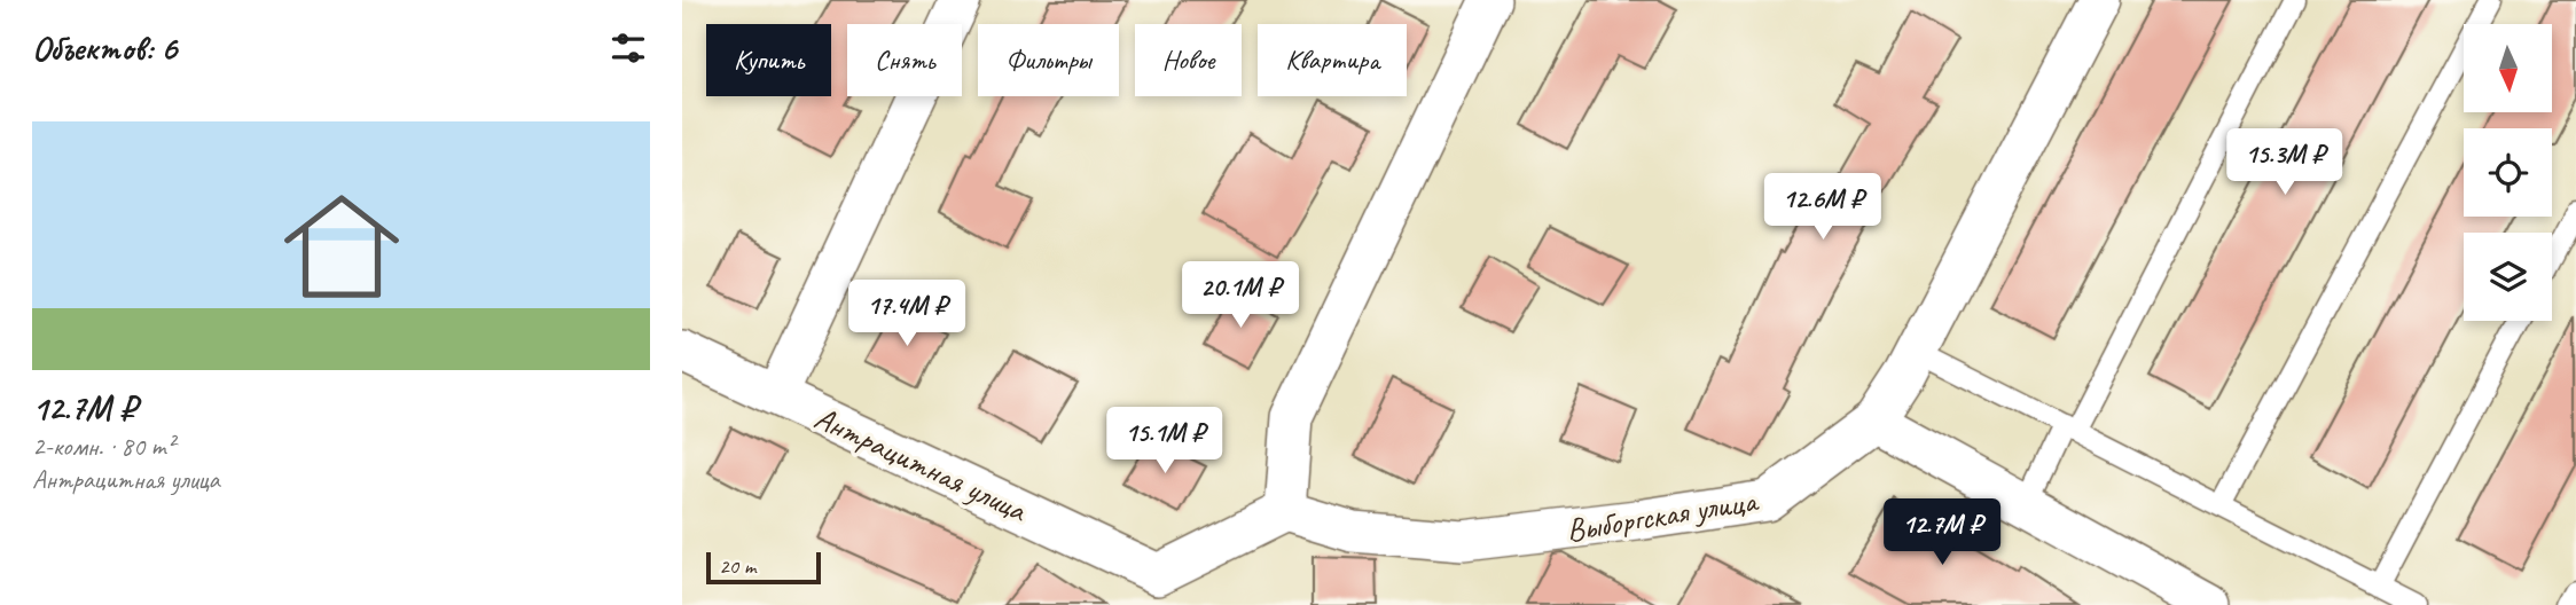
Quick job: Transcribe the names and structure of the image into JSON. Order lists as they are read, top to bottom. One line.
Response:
{"streets":{"street":["Антрацитная улица","Выборгская улица"]},"crossings":[["Антрацитная улица","Выборгская улица"]],"scale_bar":"20 m","north":"bottom","page":{"heading":"Объектов: 6","chip":["Купить","Снять","Фильтры","Новое","Квартира"],"list":[{"name":"12.7M ₽","note":"2-комн. · 80 m² · Антрацитная улица"}],"price":["15.3M ₽","12.6M ₽","20.1M ₽","17.4M ₽","15.1M ₽","12.7M ₽"],"scale":"20 m"}}
